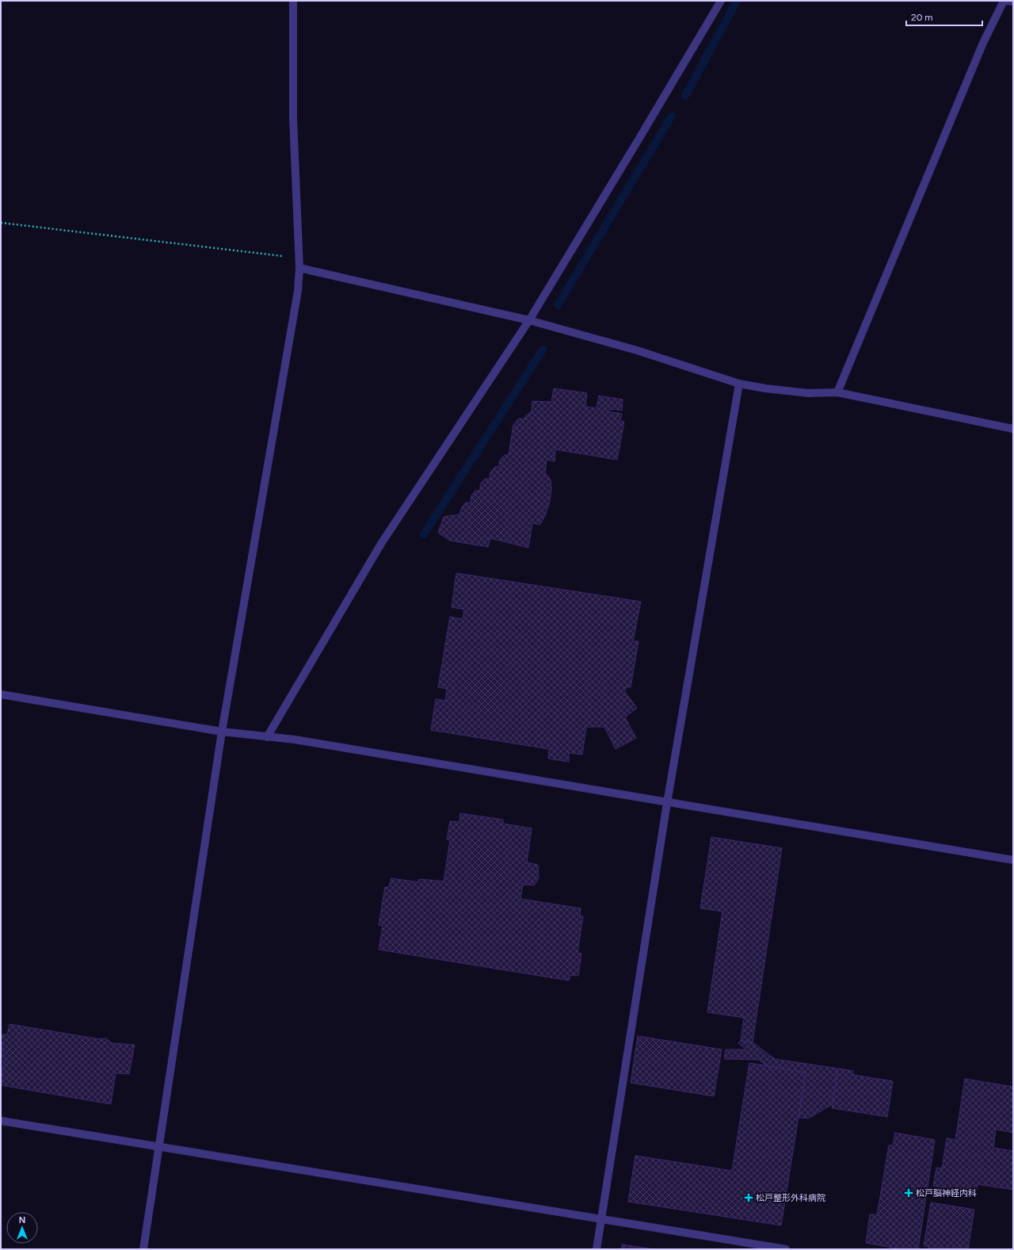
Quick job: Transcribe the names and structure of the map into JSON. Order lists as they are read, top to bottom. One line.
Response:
{"places":{"health":["松戸脳神経内科","松戸整形外科病院"]},"scale_bar":"20 m","north":"top"}
